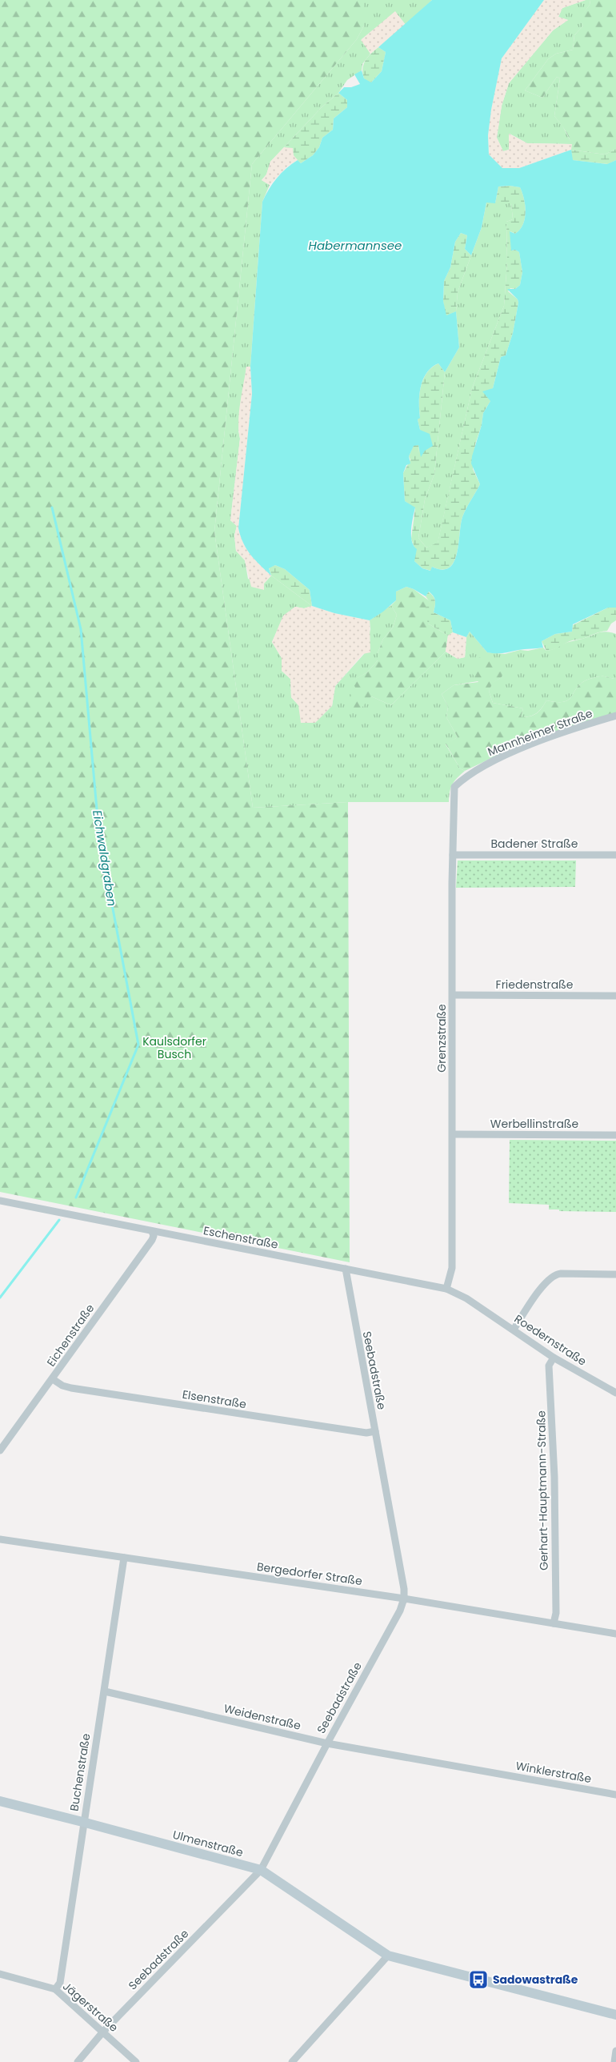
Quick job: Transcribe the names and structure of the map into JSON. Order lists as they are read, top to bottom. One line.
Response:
{"streets":{"street":["Mannheimer Straße","Badener Straße","Friedenstraße","Grenzstraße","Werbellinstraße","Eschenstraße","Eichenstraße","Roedernstraße","Seebadstraße","Elsenstraße","Gerhart-Hauptmann-Straße","Bergedorfer Straße","Weidenstraße","Buchenstraße","Winklerstraße","Ulmenstraße","Jägerstraße"]},"crossings":[["Mannheimer Straße","Grenzstraße"],["Badener Straße","Grenzstraße"],["Friedenstraße","Grenzstraße"],["Grenzstraße","Werbellinstraße"],["Grenzstraße","Eschenstraße"],["Eschenstraße","Eichenstraße"],["Eschenstraße","Roedernstraße"],["Eschenstraße","Seebadstraße"],["Eichenstraße","Elsenstraße"],["Roedernstraße","Gerhart-Hauptmann-Straße"],["Seebadstraße","Elsenstraße"],["Seebadstraße","Bergedorfer Straße"],["Seebadstraße","Weidenstraße"],["Seebadstraße","Ulmenstraße"],["Seebadstraße","Jägerstraße"],["Gerhart-Hauptmann-Straße","Bergedorfer Straße"],["Bergedorfer Straße","Buchenstraße"],["Weidenstraße","Buchenstraße"],["Weidenstraße","Winklerstraße"],["Buchenstraße","Ulmenstraße"],["Buchenstraße","Jägerstraße"]],"water":["Habermannsee","Eichwaldgraben"],"parks":["Kaulsdorfer Busch"],"places":{"bus stop":["Sadowastraße"]}}
